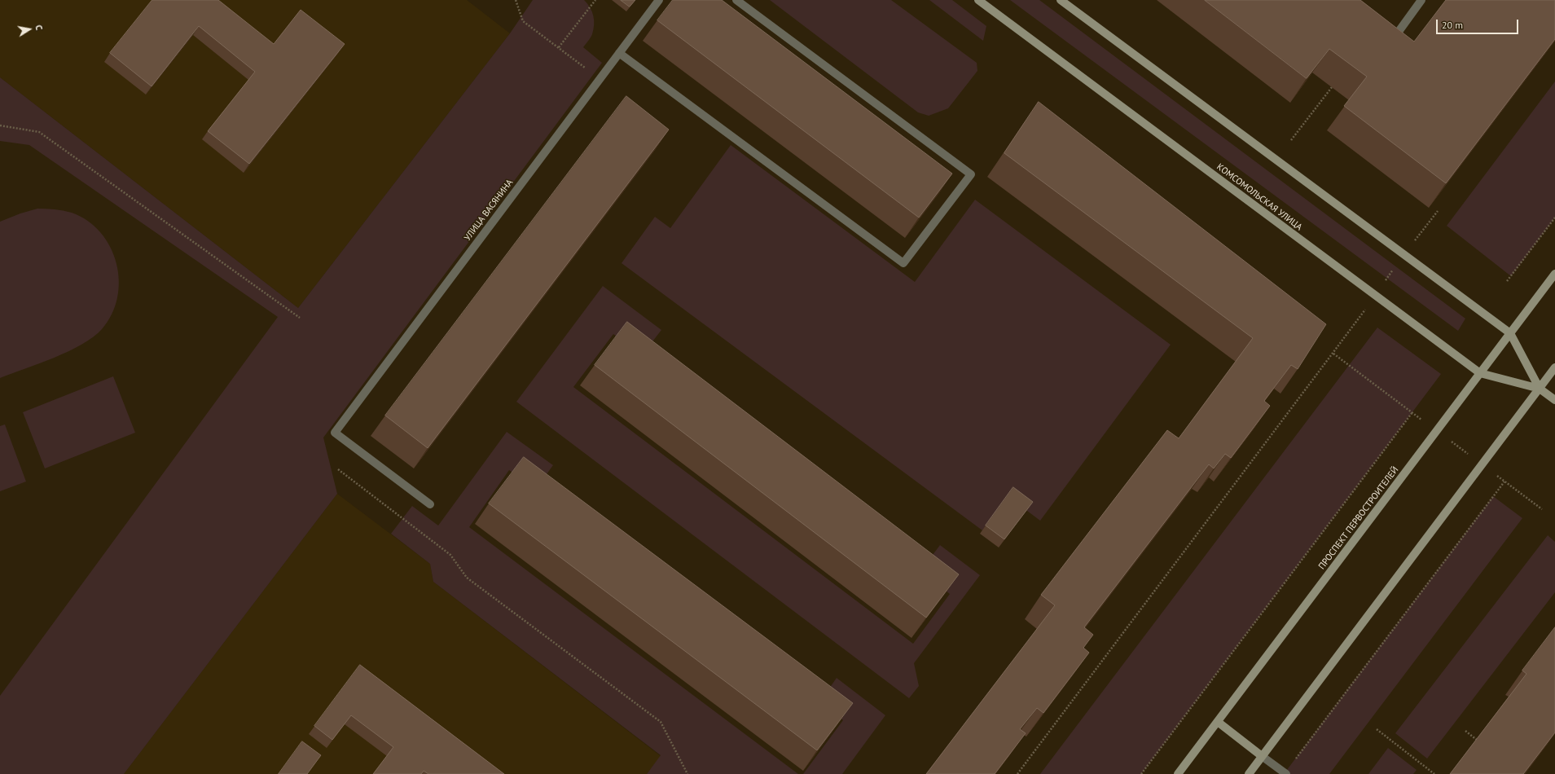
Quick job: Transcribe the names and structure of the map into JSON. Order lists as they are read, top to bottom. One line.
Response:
{"streets":{"street":["КОМСОМОЛЬСКАЯ УЛИЦА","ПРОСПЕКТ ПЕРВОСТРОИТЕЛЕЙ"],"lane":["УЛИЦА ВАСЯНИНА"]},"crossings":[["КОМСОМОЛЬСКАЯ УЛИЦА","ПРОСПЕКТ ПЕРВОСТРОИТЕЛЕЙ"]],"scale_bar":"20 m","north":"right"}
